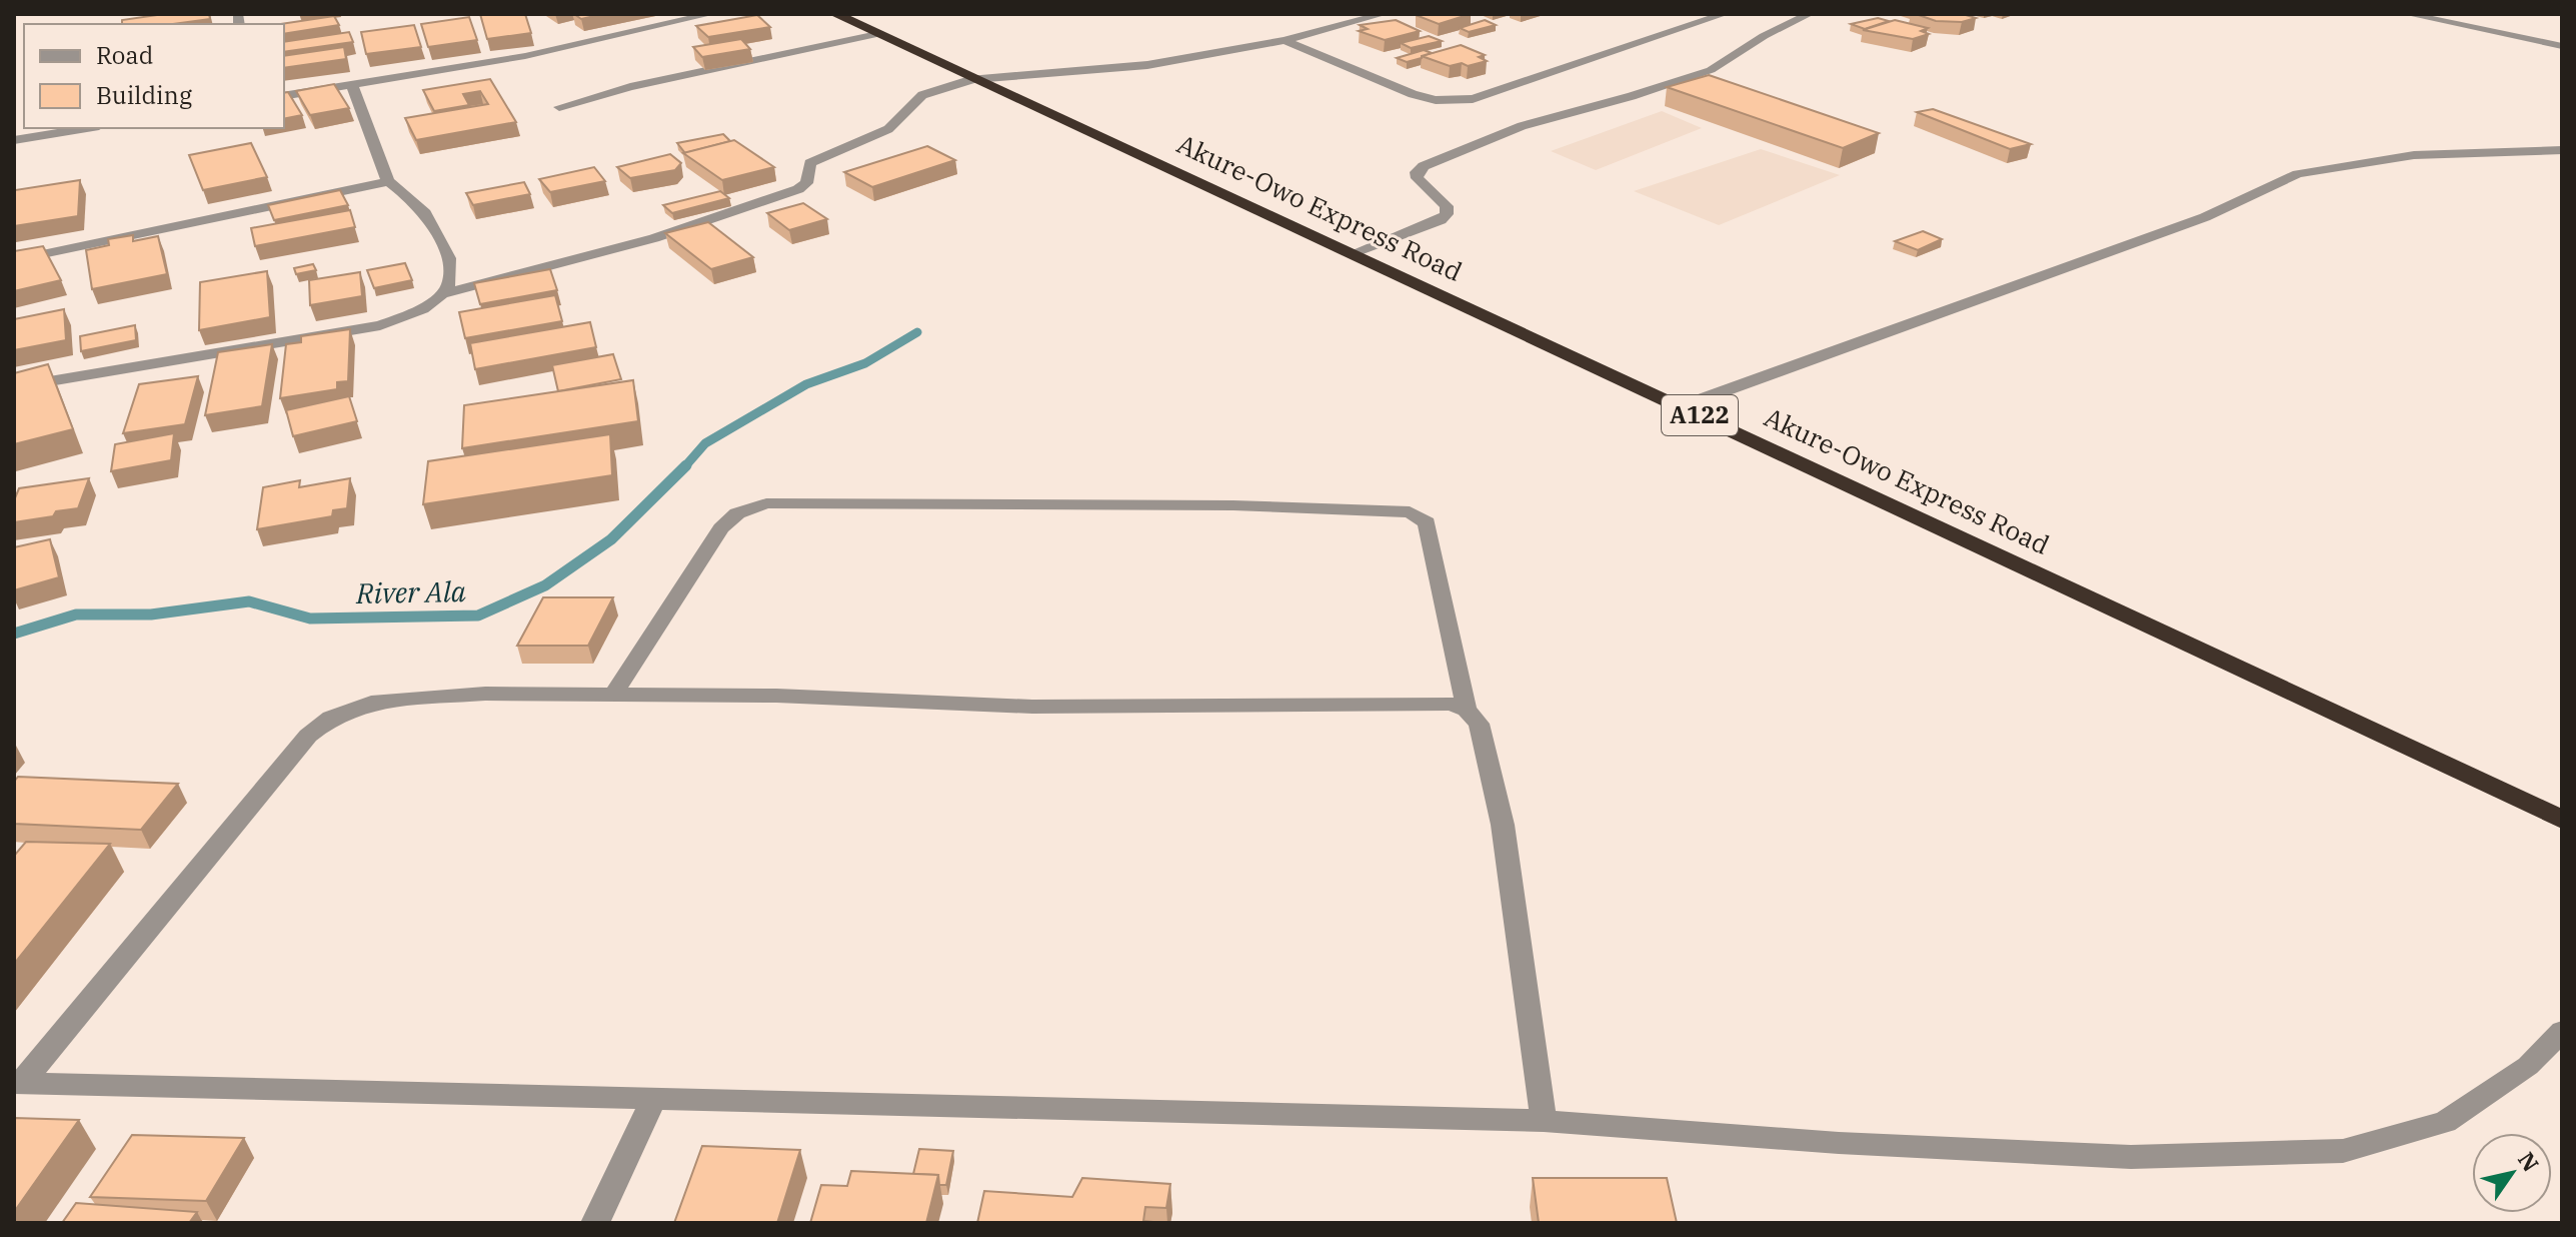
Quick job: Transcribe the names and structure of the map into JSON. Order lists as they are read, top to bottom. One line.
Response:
{"streets":{"highway":["Akure-Owo Express Road","A122"]},"water":["River Ala"],"legend":["Road","Building"],"north":"top right"}
